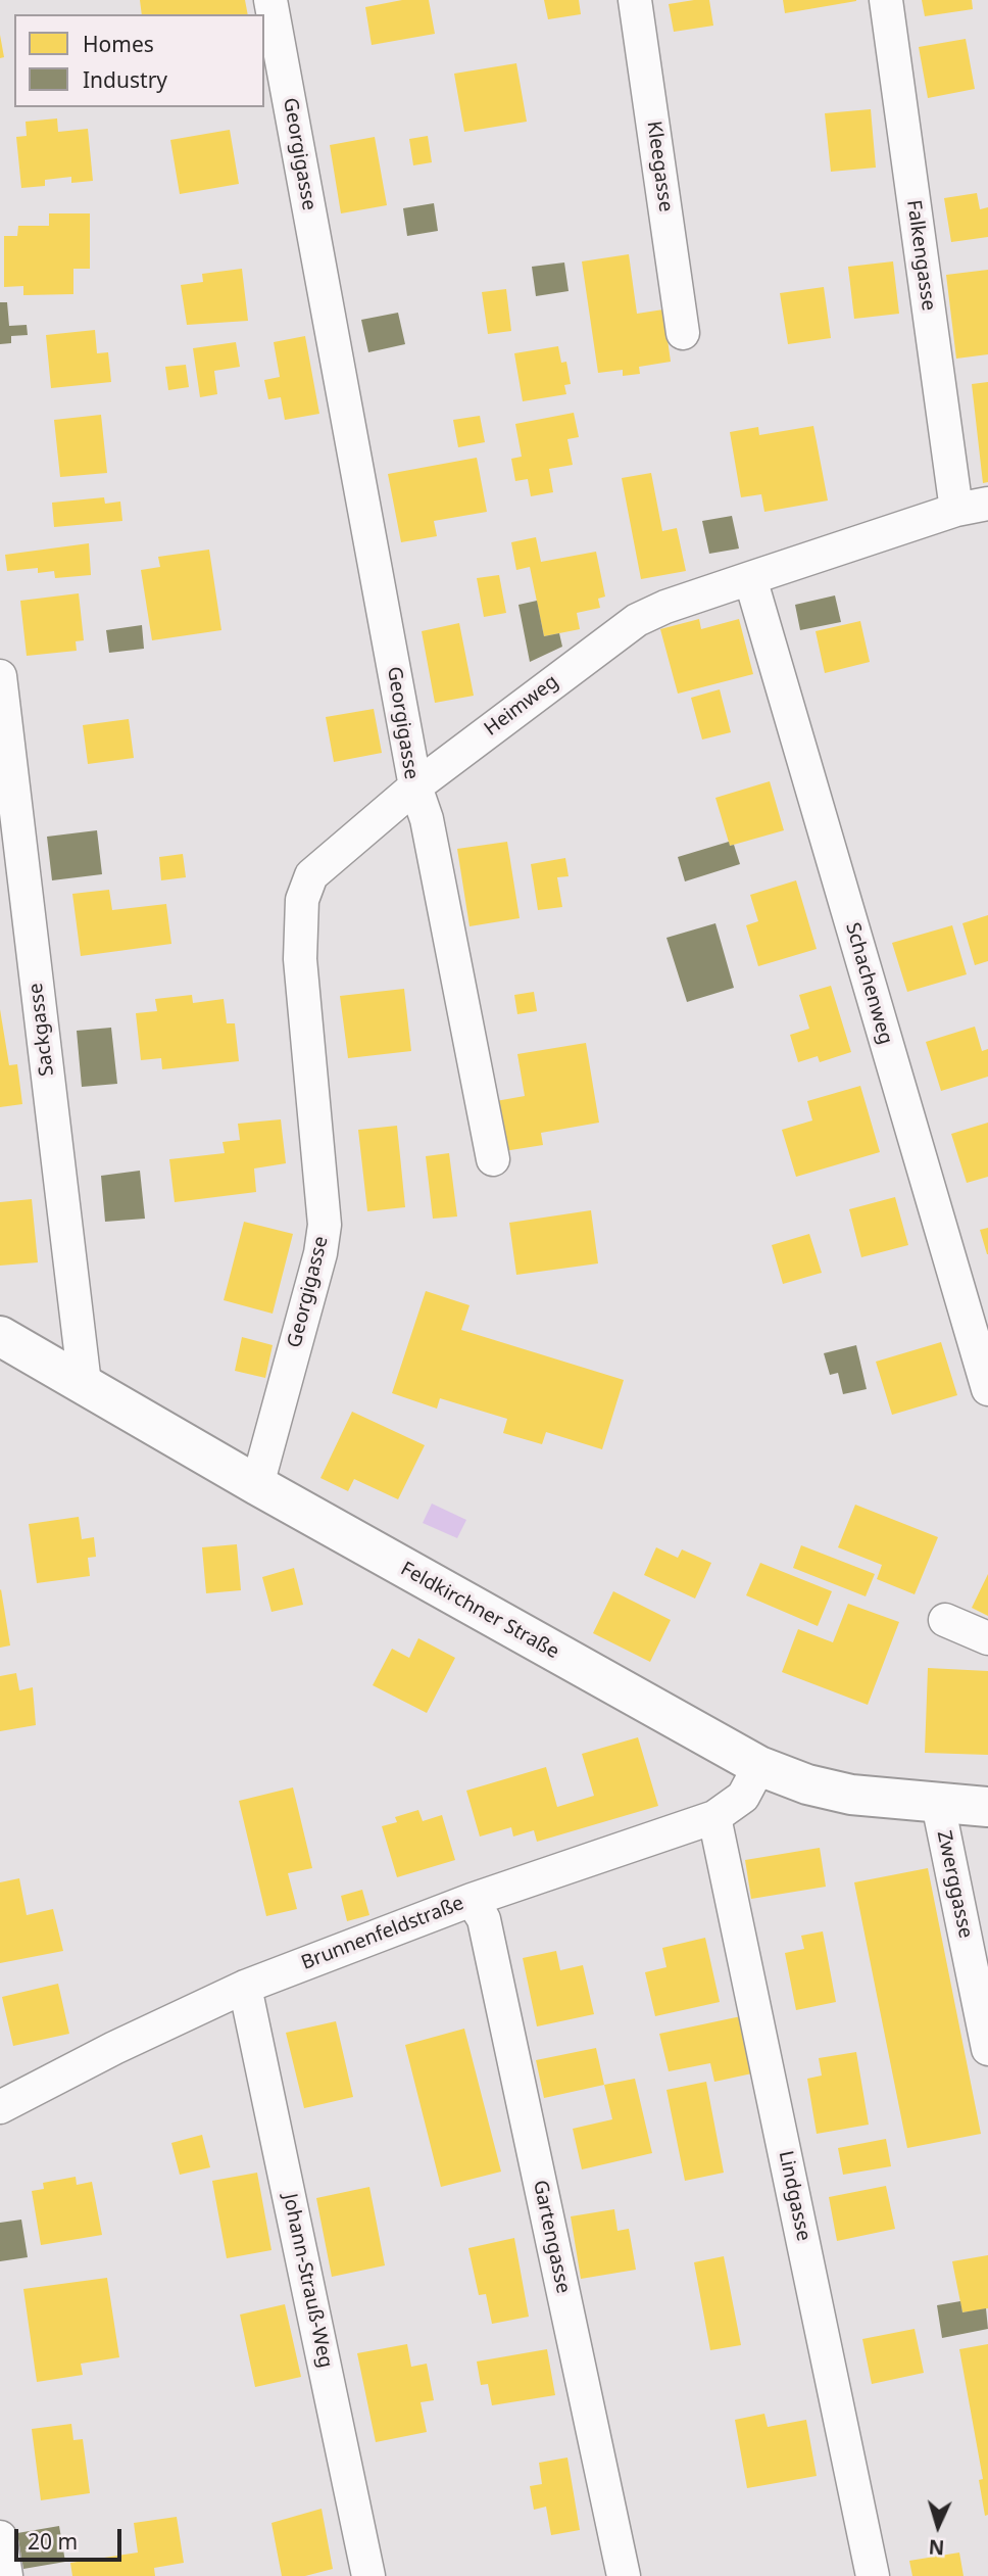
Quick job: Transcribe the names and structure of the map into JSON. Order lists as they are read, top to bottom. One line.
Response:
{"streets":{"street":["Georgigasse","Kleegasse","Falkengasse","Heimweg","Schachenweg","Sackgasse","Feldkirchner Straße","Zwerggasse","Brunnenfeldstraße","Lindgasse","Gartengasse","Johann-Strauß-Weg"]},"crossings":[["Georgigasse","Heimweg"],["Georgigasse","Feldkirchner Straße"],["Falkengasse","Heimweg"],["Heimweg","Schachenweg"],["Sackgasse","Feldkirchner Straße"],["Feldkirchner Straße","Zwerggasse"],["Feldkirchner Straße","Brunnenfeldstraße"],["Brunnenfeldstraße","Lindgasse"],["Brunnenfeldstraße","Gartengasse"],["Brunnenfeldstraße","Johann-Strauß-Weg"]],"legend":["Homes","Industry"],"scale_bar":"20 m","north":"bottom"}
